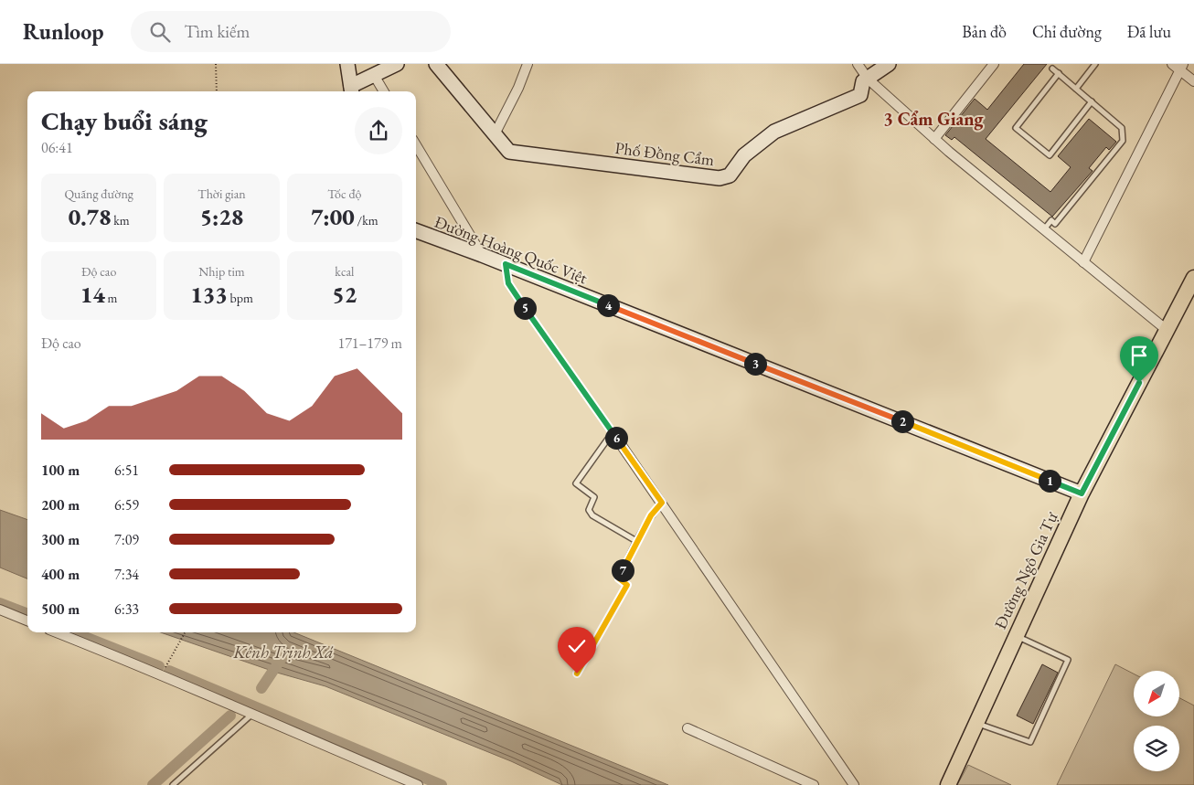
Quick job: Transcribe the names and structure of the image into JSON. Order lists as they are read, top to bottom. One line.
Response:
{"streets":{"main road":["Đường Ngô Gia Tự"],"street":["Phố Đồng Cẩm","Đường Hoàng Quốc Việt"]},"crossings":[["Đường Hoàng Quốc Việt","Đường Ngô Gia Tự"]],"districts":["3 Cẩm Giang"],"water":["Kênh Trịnh Xá"],"north":"bottom left","page":{"header":"Runloop","search":"Tìm kiếm","nav":["Bản đồ","Chỉ đường","Đã lưu"],"heading":["Chạy buổi sáng","06:41"],"stats":[["Quãng đường","0.78 km"],["Thời gian","5:28"],["Tốc độ","7:00 /km"],["Độ cao","14 m"],["Nhịp tim","133 bpm"],["kcal","52"]],"pins":["4","5","3","2","6","1","7"],"chart":["Độ cao","171–179 m"],"list":[{"name":"100 m","note":"6:51"},{"name":"200 m","note":"6:59"},{"name":"300 m","note":"7:09"},{"name":"400 m","note":"7:34"},{"name":"500 m","note":"6:33"}]}}
